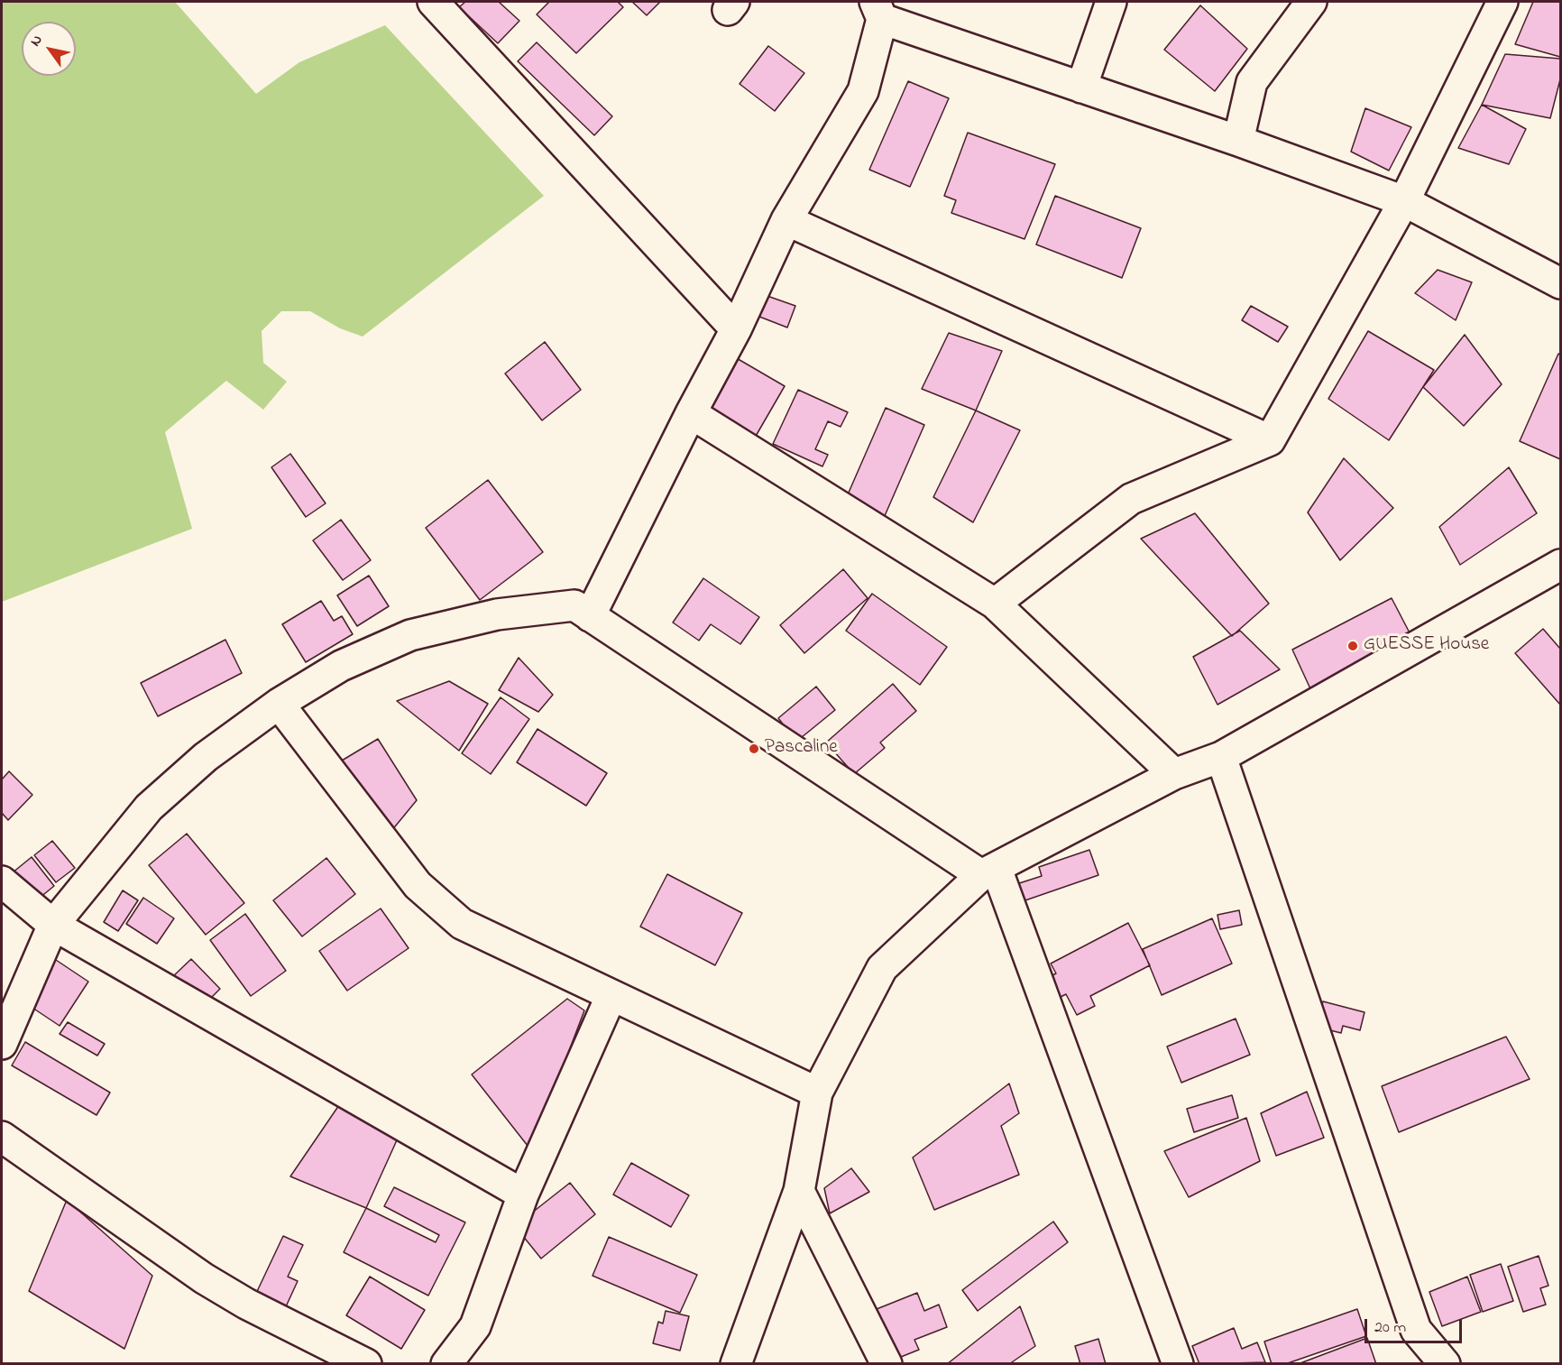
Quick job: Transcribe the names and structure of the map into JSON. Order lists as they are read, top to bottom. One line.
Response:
{"places":["GUESSE House","Pascaline"],"scale_bar":"20 m","north":"top left"}
